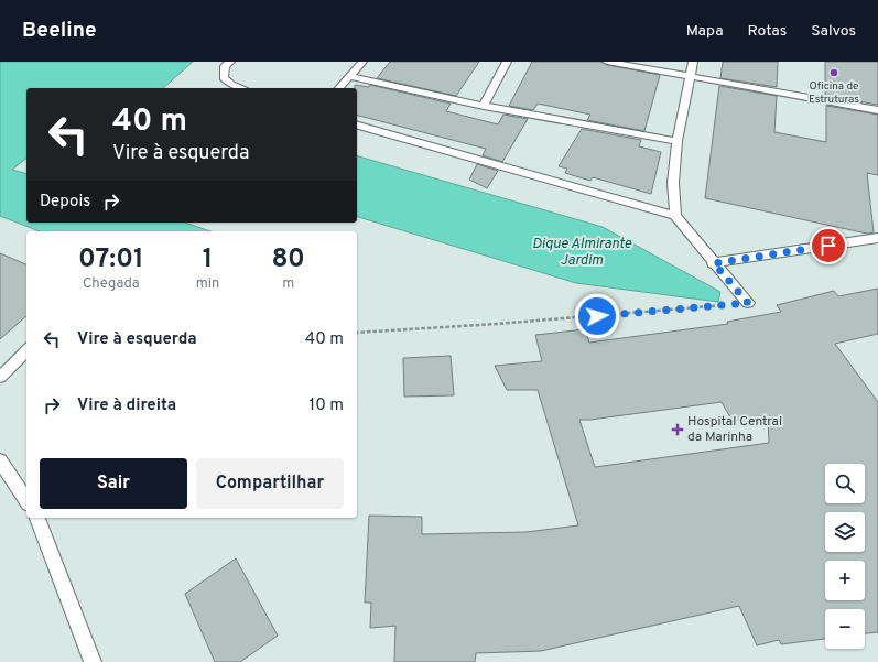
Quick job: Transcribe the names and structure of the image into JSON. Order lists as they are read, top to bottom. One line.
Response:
{"water":["Dique Almirante Jardim"],"places":{"other":["Oficina de Estruturas"],"health":["Hospital Central da Marinha"]},"page":{"header":"Beeline","nav":["Mapa","Rotas","Salvos"],"turn":["40 m","Vire à esquerda"],"then":"Depois","eta":["07:01","Chegada","1","min","80","m"],"list":[{"name":"Vire à esquerda","value":"40 m"},{"name":"Vire à direita","value":"10 m"}],"buttons":["Sair","Compartilhar"],"map_buttons":["+","−"]}}
